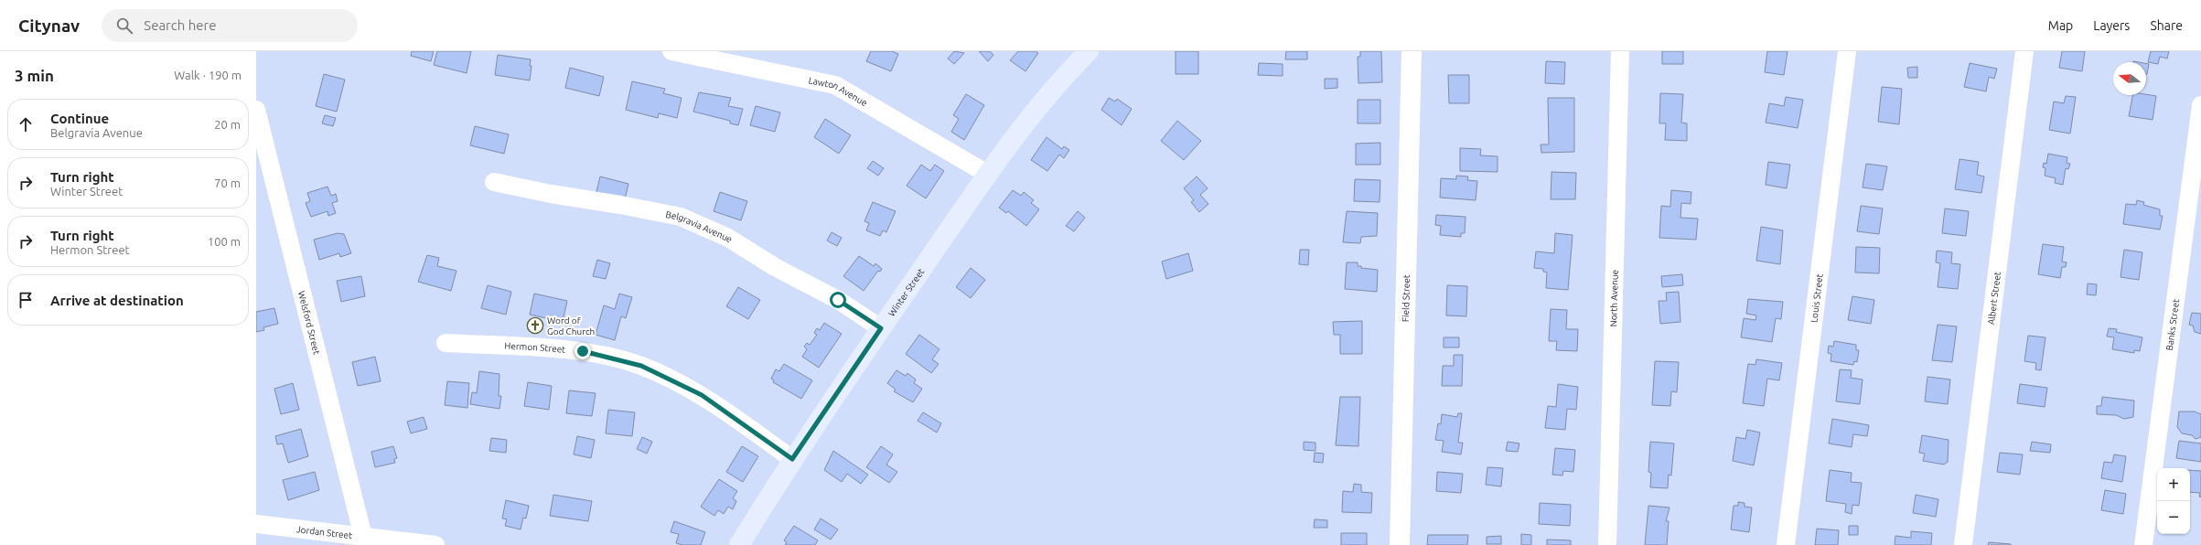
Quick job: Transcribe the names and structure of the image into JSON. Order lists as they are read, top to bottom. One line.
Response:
{"streets":{"main road":["Winter Street"],"street":["Lawton Avenue","Belgravia Avenue","Field Street","North Avenue","Louis Street","Albert Street","Welsford Street","Banks Street","Hermon Street","Jordan Street"]},"crossings":[["Lawton Avenue","Winter Street"],["Belgravia Avenue","Winter Street"],["Winter Street","Hermon Street"],["Welsford Street","Jordan Street"]],"places":{"church":["Word of God Church"]},"north":"left","page":{"header":"Citynav","search":"Search here","nav":["Map","Layers","Share"],"heading":["3 min","Walk · 190 m"],"list":[["Continue","Belgravia Avenue","20 m"],["Turn right","Winter Street","70 m"],["Turn right","Hermon Street","100 m"],"Arrive at destination"],"map_buttons":["+","−"]}}
